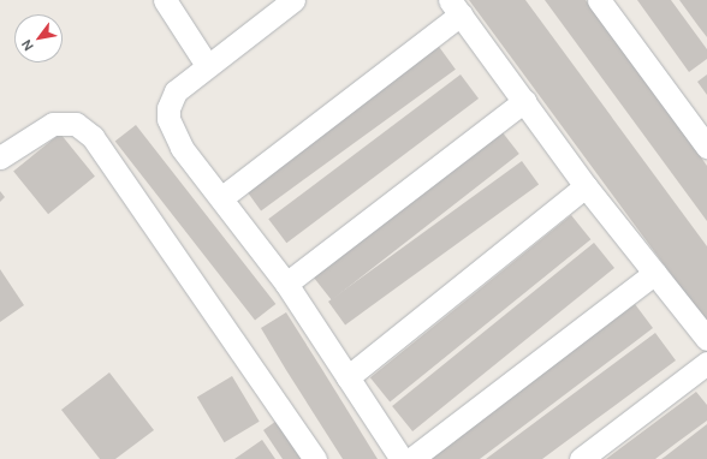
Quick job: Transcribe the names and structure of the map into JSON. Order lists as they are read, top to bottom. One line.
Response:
{"north":"bottom left"}
